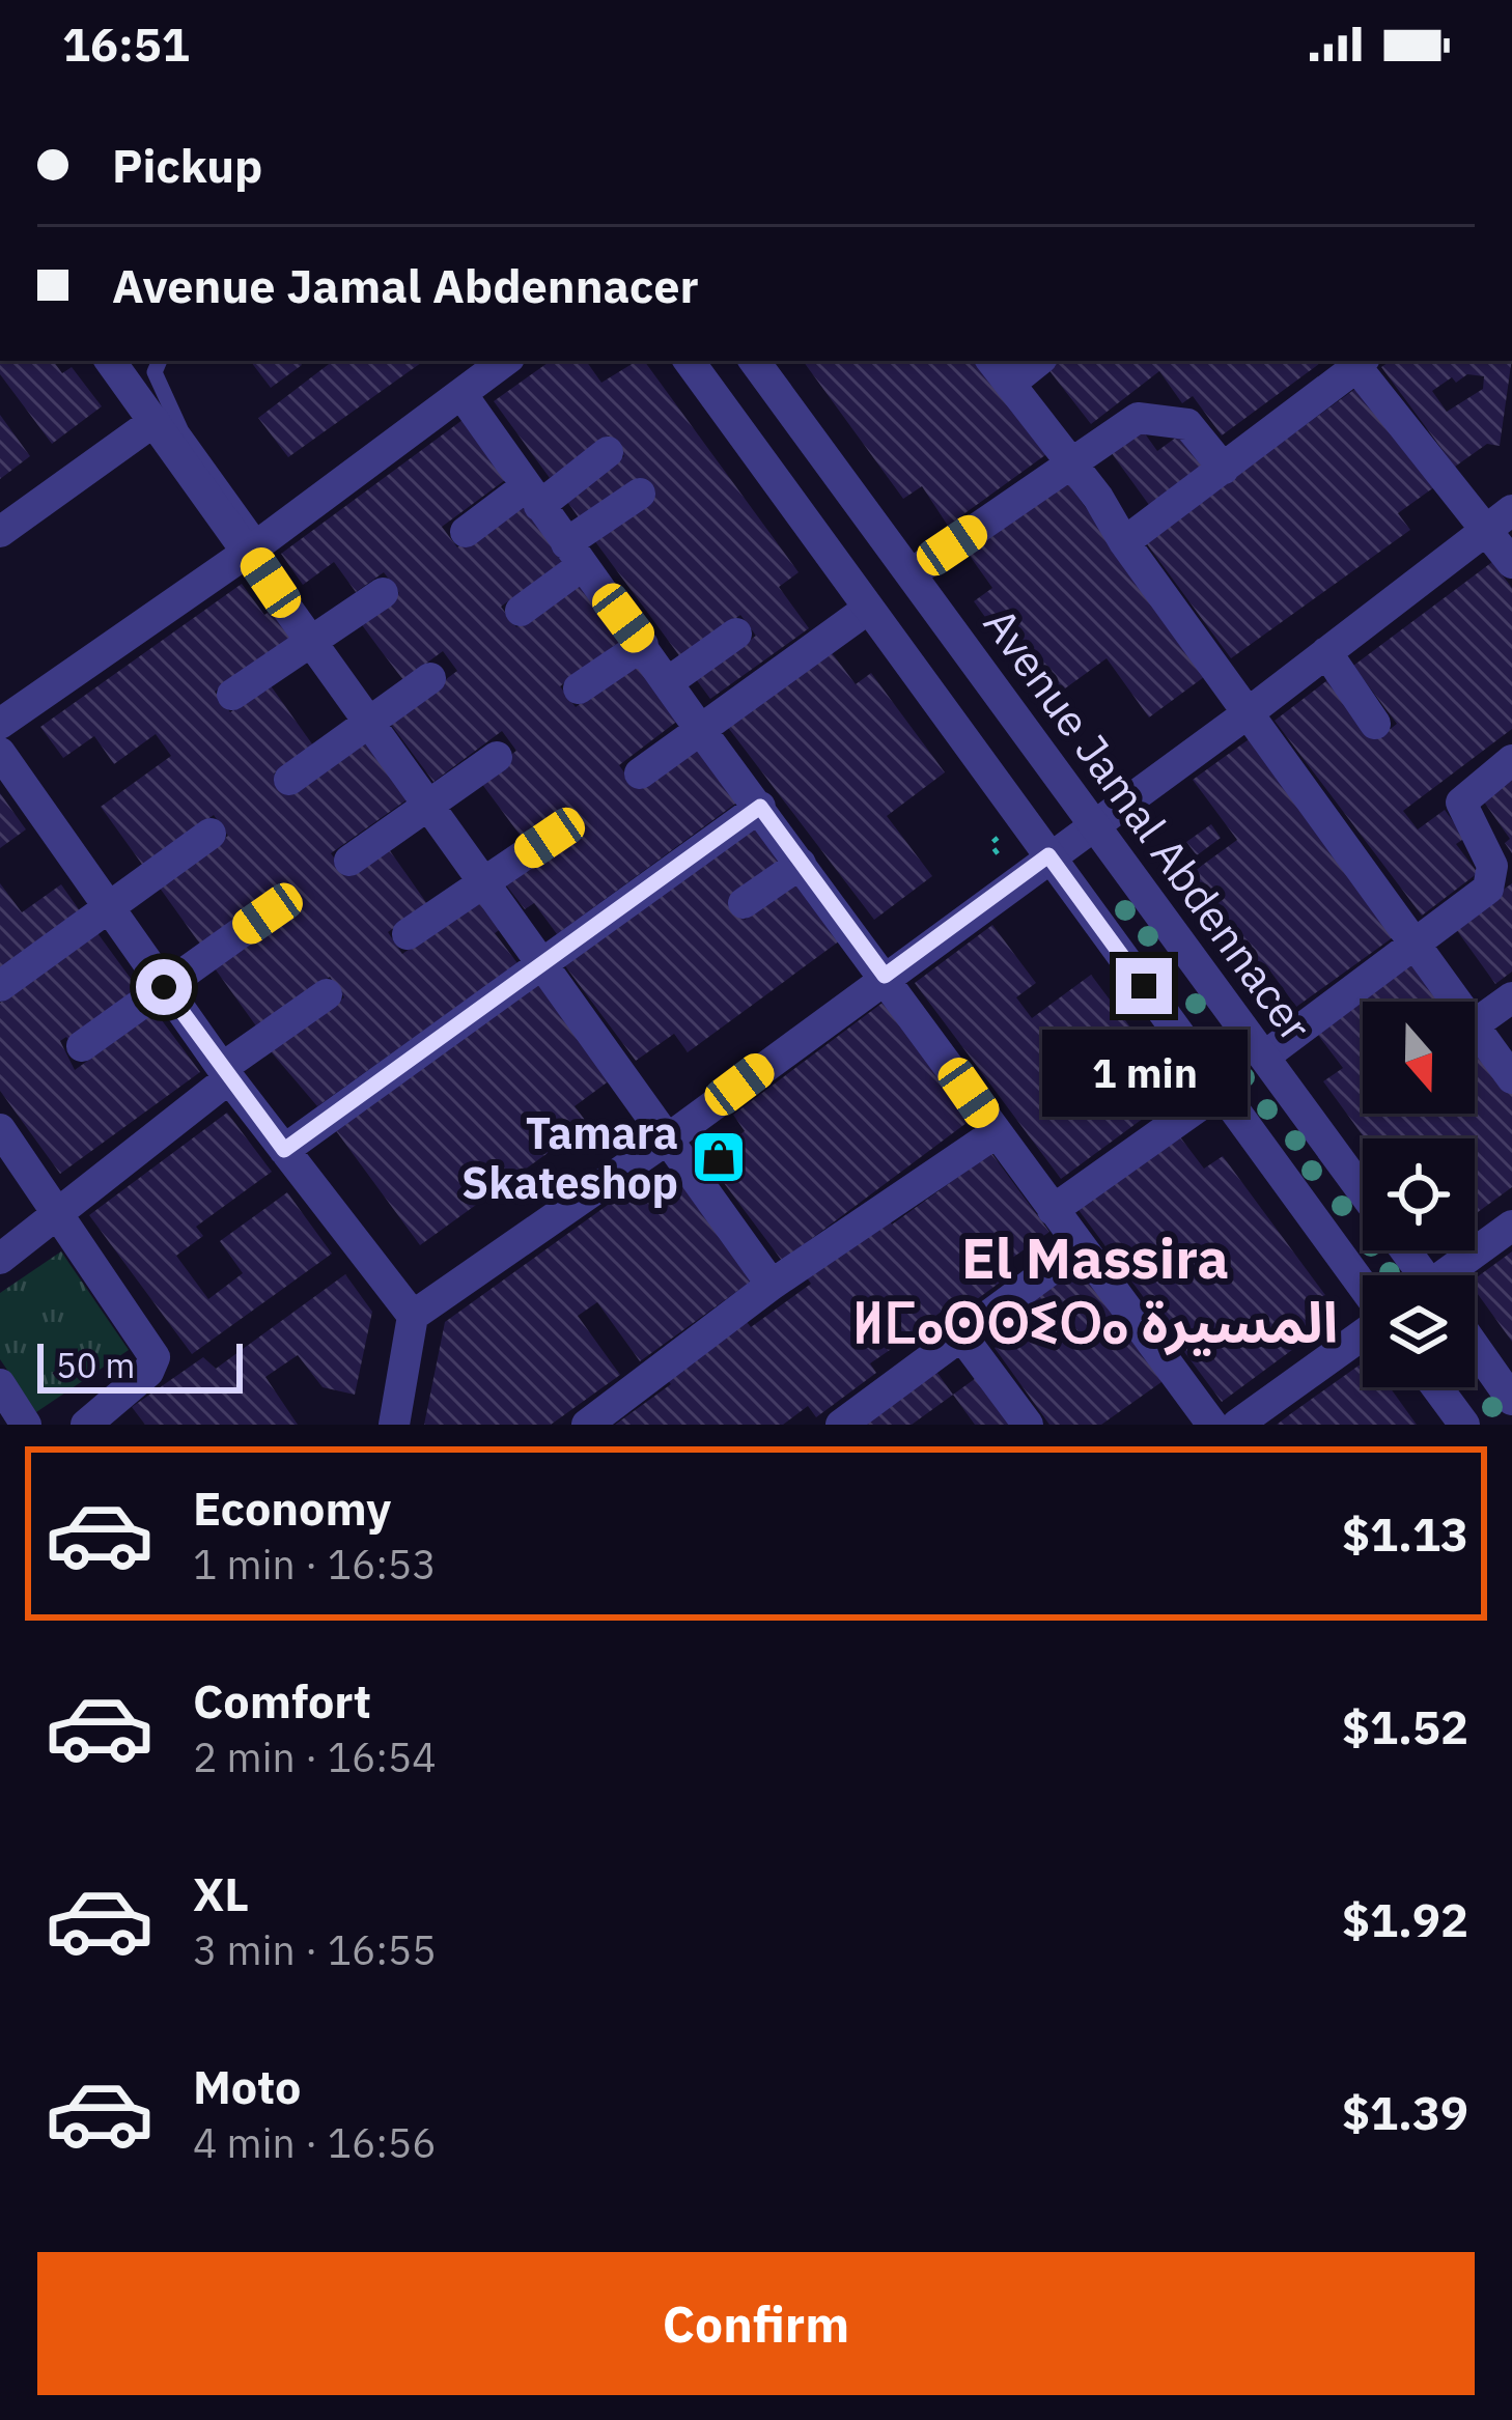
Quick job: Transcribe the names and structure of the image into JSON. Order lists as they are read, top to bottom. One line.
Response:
{"streets":{"street":["Avenue Jamal Abdennacer"]},"districts":["El Massira ⵍⵎⴰⵙⵙⵉⵔⴰ المسيرة"],"places":{"shop":["Tamara Skateshop"]},"scale_bar":"50 m","north":"bottom","page":{"status":"16:51","banner":["Pickup","Avenue Jamal Abdennacer"],"bubble":"1 min","scale":"50 m","list":[{"name":"Economy","note":"1 min · 16:53","value":"$1.13"},{"name":"Comfort","note":"2 min · 16:54","value":"$1.52"},{"name":"XL","note":"3 min · 16:55","value":"$1.92"},{"name":"Moto","note":"4 min · 16:56","value":"$1.39"}],"buttons":"Confirm"}}
